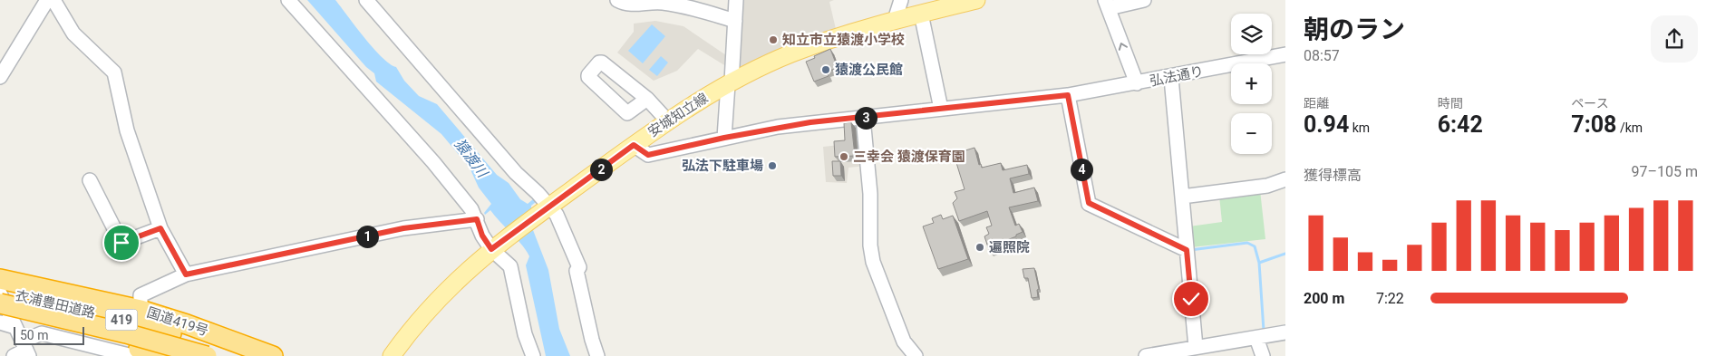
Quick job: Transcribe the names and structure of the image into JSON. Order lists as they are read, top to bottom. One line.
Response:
{"streets":{"highway":["衣浦豊田道路","419","国道419号"],"main road":["安城知立線"],"street":["弘法通り"]},"water":["猿渡川"],"places":["知立市立猿渡小学校","猿渡公民館","三幸会 猿渡保育園","弘法下駐車場","遍照院"],"scale_bar":"50 m","page":{"heading":["朝のラン","08:57"],"map_buttons":["+","−"],"stats":[["距離","0.94 km"],["時間","6:42"],["ペース","7:08 /km"]],"pins":["3","2","4","1"],"chart":["獲得標高","97–105 m"],"list":[{"name":"200 m","note":"7:22"}],"scale":"50 m"}}
